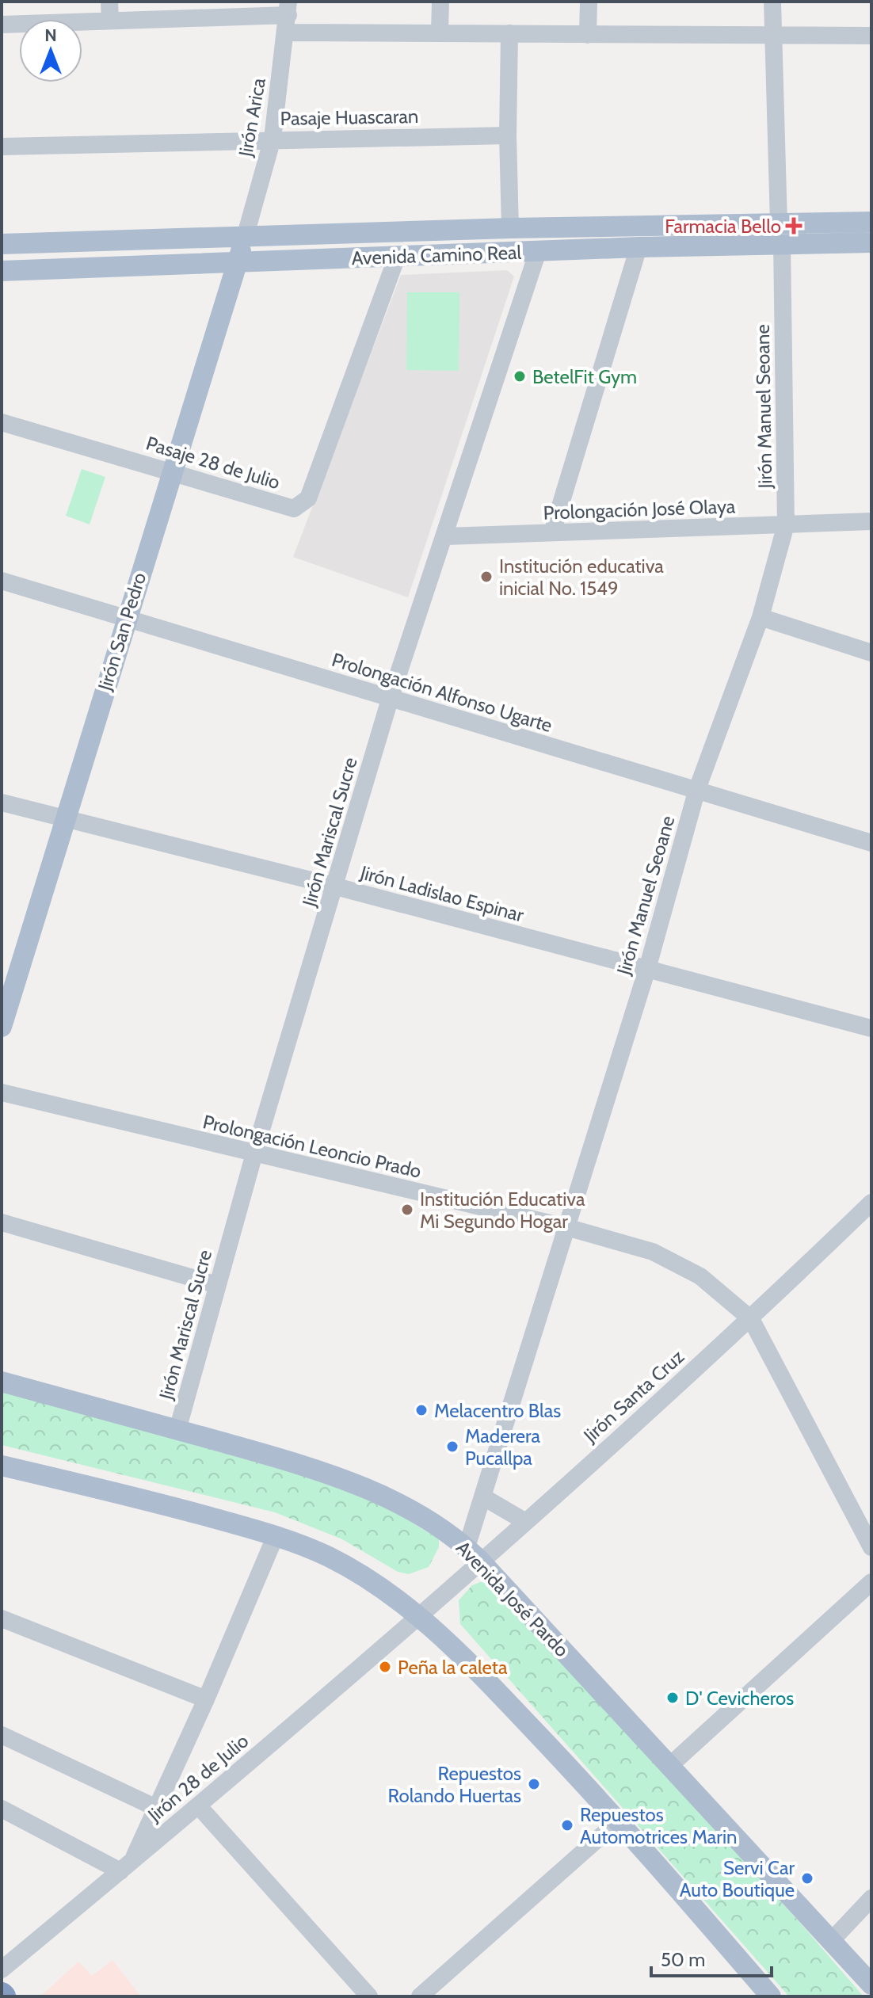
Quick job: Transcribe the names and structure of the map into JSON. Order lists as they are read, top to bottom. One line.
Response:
{"streets":{"main road":["Avenida Camino Real","Jirón San Pedro","Avenida José Pardo"],"street":["Jirón Arica","Pasaje Huascaran","Jirón Manuel Seoane","Pasaje 28 de Julio","Prolongación José Olaya","Prolongación Alfonso Ugarte","Jirón Mariscal Sucre","Jirón Ladislao Espinar","Prolongación Leoncio Prado","Jirón Santa Cruz","Jirón 28 de Julio"]},"crossings":[["Jirón Arica","Pasaje Huascaran"],["Jirón Arica","Avenida Camino Real"],["Jirón Arica","Jirón San Pedro"],["Avenida Camino Real","Jirón Manuel Seoane"],["Avenida Camino Real","Pasaje 28 de Julio"],["Avenida Camino Real","Jirón San Pedro"],["Avenida Camino Real","Jirón Mariscal Sucre"],["Jirón Manuel Seoane","Prolongación José Olaya"],["Jirón Manuel Seoane","Prolongación Alfonso Ugarte"],["Jirón Manuel Seoane","Jirón Ladislao Espinar"],["Jirón Manuel Seoane","Prolongación Leoncio Prado"],["Jirón Manuel Seoane","Jirón Santa Cruz"],["Jirón Manuel Seoane","Avenida José Pardo"],["Pasaje 28 de Julio","Jirón San Pedro"],["Prolongación José Olaya","Jirón Mariscal Sucre"],["Jirón San Pedro","Prolongación Alfonso Ugarte"],["Jirón San Pedro","Jirón Ladislao Espinar"],["Prolongación Alfonso Ugarte","Jirón Mariscal Sucre"],["Jirón Mariscal Sucre","Jirón Ladislao Espinar"],["Jirón Mariscal Sucre","Prolongación Leoncio Prado"],["Jirón Mariscal Sucre","Avenida José Pardo"],["Prolongación Leoncio Prado","Jirón Santa Cruz"],["Jirón Santa Cruz","Avenida José Pardo"],["Jirón Santa Cruz","Jirón 28 de Julio"]],"places":{"health":["Farmacia Bello"],"other":["BetelFit Gym","Institución educativa inicial No. 1549","Institución Educativa Mi Segundo Hogar","Melacentro Blas","Maderera Pucallpa","Peña la caleta","D' Cevicheros","Repuestos Rolando Huertas","Repuestos Automotrices Marin","Servi Car Auto Boutique"]},"scale_bar":"50 m","north":"top"}
